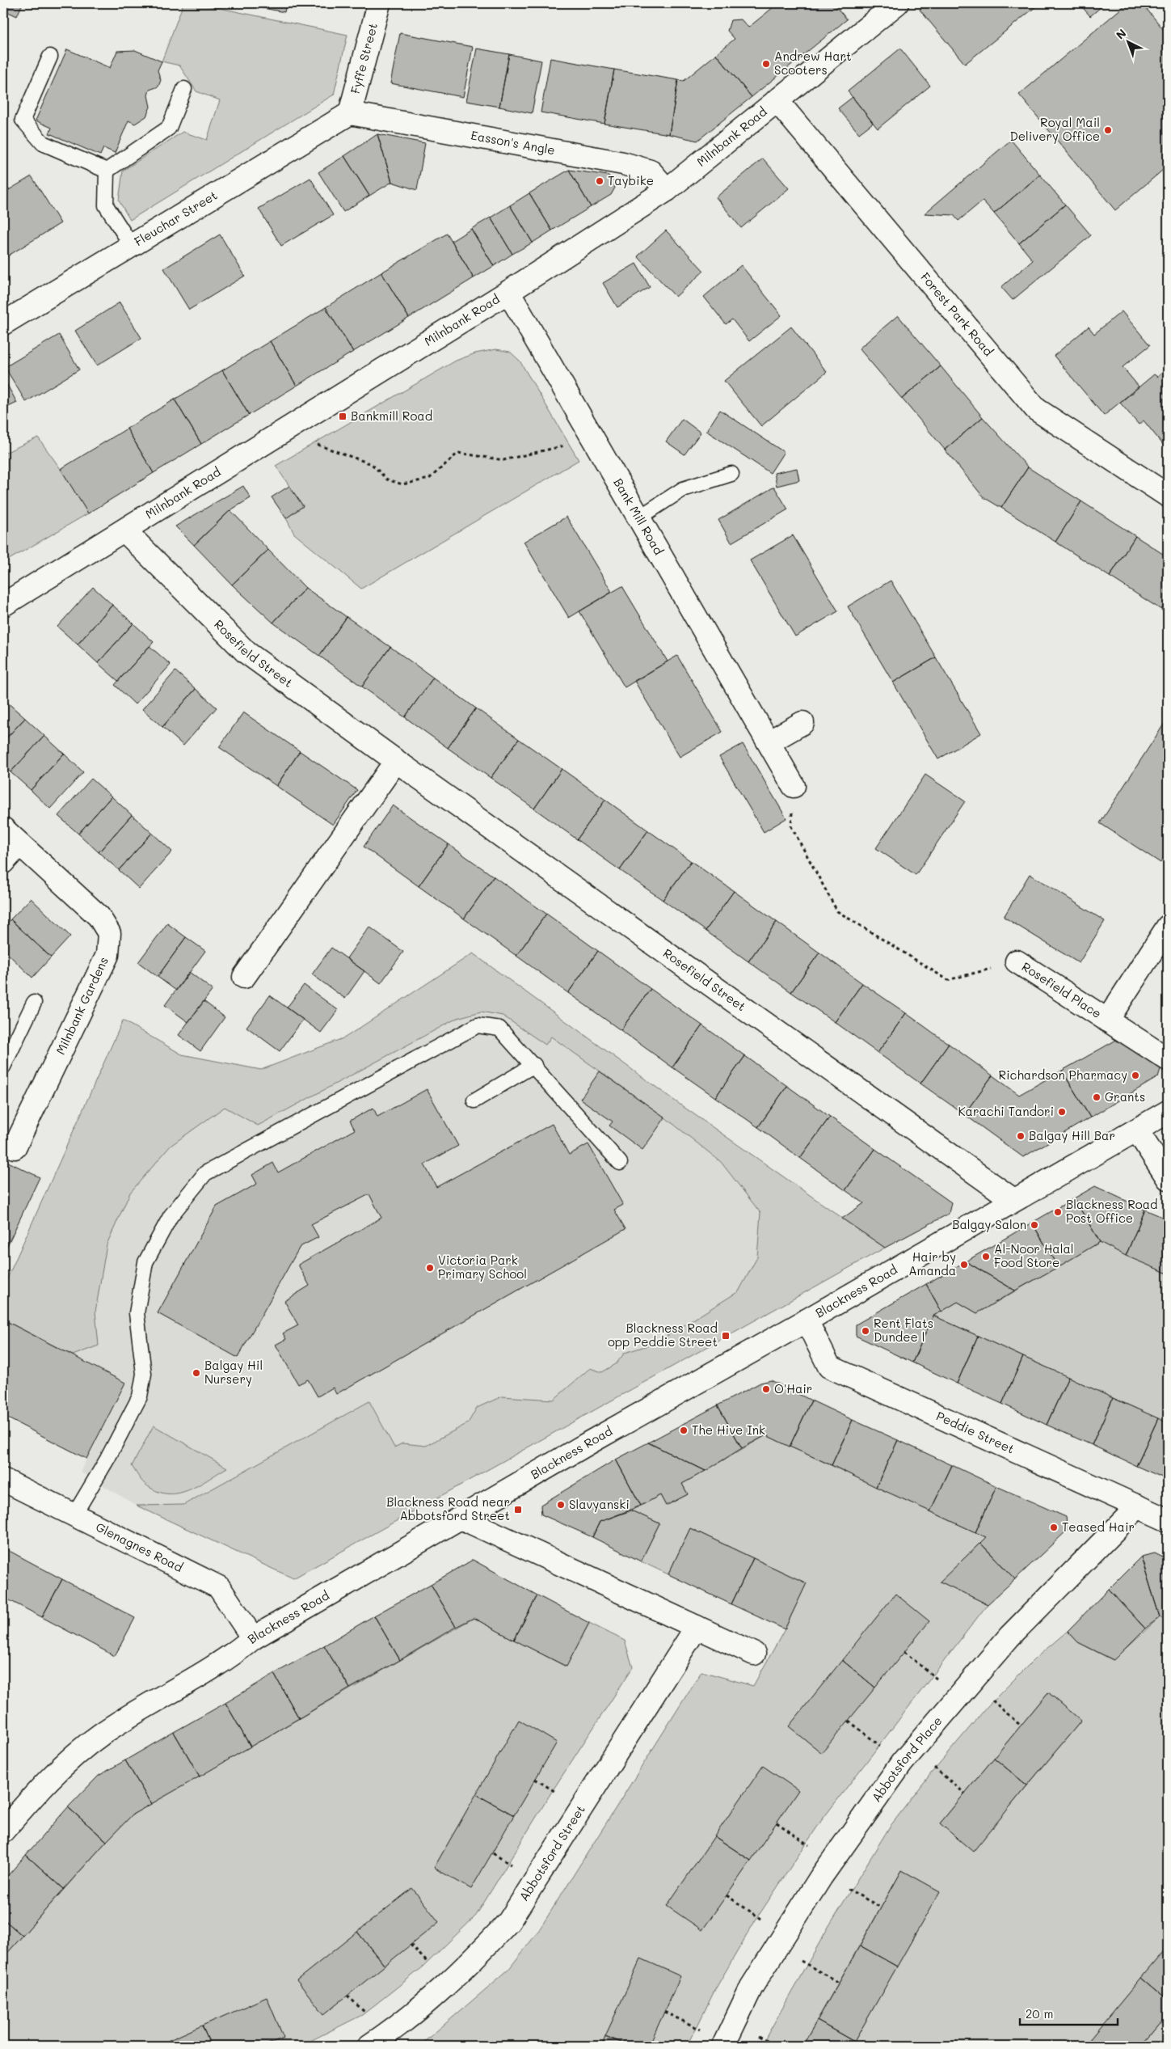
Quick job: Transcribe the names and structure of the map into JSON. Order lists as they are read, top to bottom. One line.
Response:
{"streets":{"street":["Fyffe Street","Milnbank Road","Easson's Angle","Fleuchar Street","Forest Park Road","Bank Mill Road","Rosefield Street","Rosefield Place","Milnbank Gardens","Blackness Road","Peddie Street","Glenagnes Road","Abbotsford Place","Abbotsford Street"]},"crossings":[["Fyffe Street","Easson's Angle"],["Fyffe Street","Fleuchar Street"],["Milnbank Road","Easson's Angle"],["Milnbank Road","Forest Park Road"],["Milnbank Road","Bank Mill Road"],["Milnbank Road","Rosefield Street"],["Easson's Angle","Fleuchar Street"],["Rosefield Street","Blackness Road"],["Blackness Road","Peddie Street"],["Blackness Road","Glenagnes Road"],["Peddie Street","Abbotsford Place"]],"places":{"other":["Andrew Hart Scooters","Royal Mail Delivery Office","Taybike","Richardson Pharmacy","Grants","Karachi Tandori","Balgay Hill Bar","Blackness Road Post Office","Balgay Salon","Al-Noor Halal Food Store","Hair by Amanda","Victoria Park Primary School","Rent Flats Dundee l","Balgay Hil Nursery","O'Hair","The Hive Ink","Slavyanski","Teased Hair"],"transit":["Bankmill Road","Blackness Road opp Peddie Street","Blackness Road near Abbotsford Street"]},"scale_bar":"20 m","north":"top left"}
